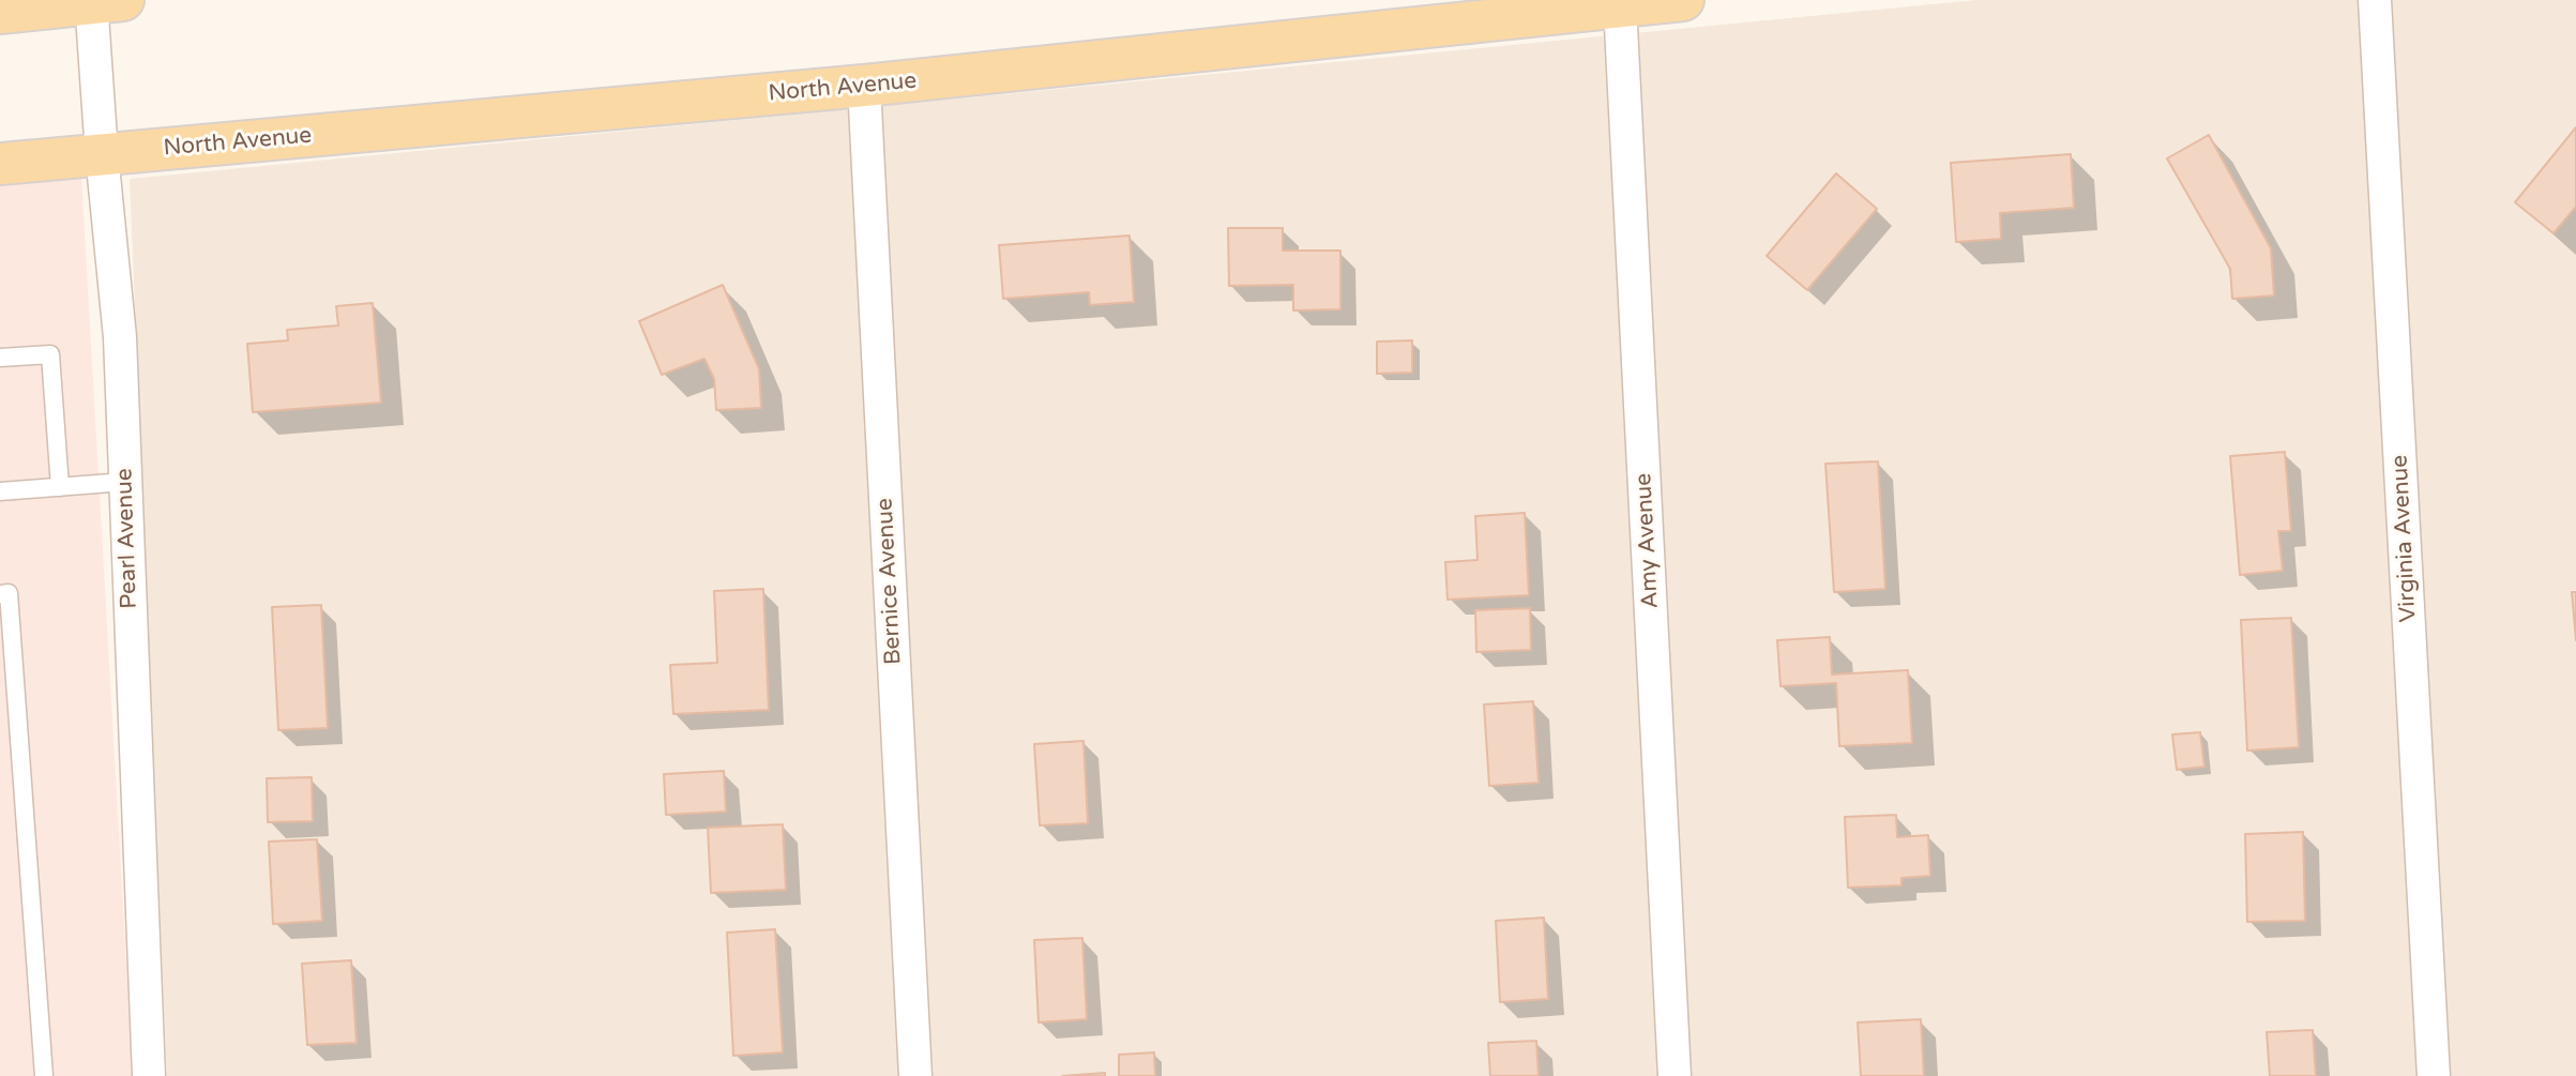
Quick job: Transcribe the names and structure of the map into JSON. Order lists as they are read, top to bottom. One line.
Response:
{"streets":{"main road":["North Avenue"],"street":["Pearl Avenue","Virginia Avenue","Amy Avenue","Bernice Avenue"]},"crossings":[["North Avenue","Pearl Avenue"],["North Avenue","Amy Avenue"],["North Avenue","Bernice Avenue"]]}
